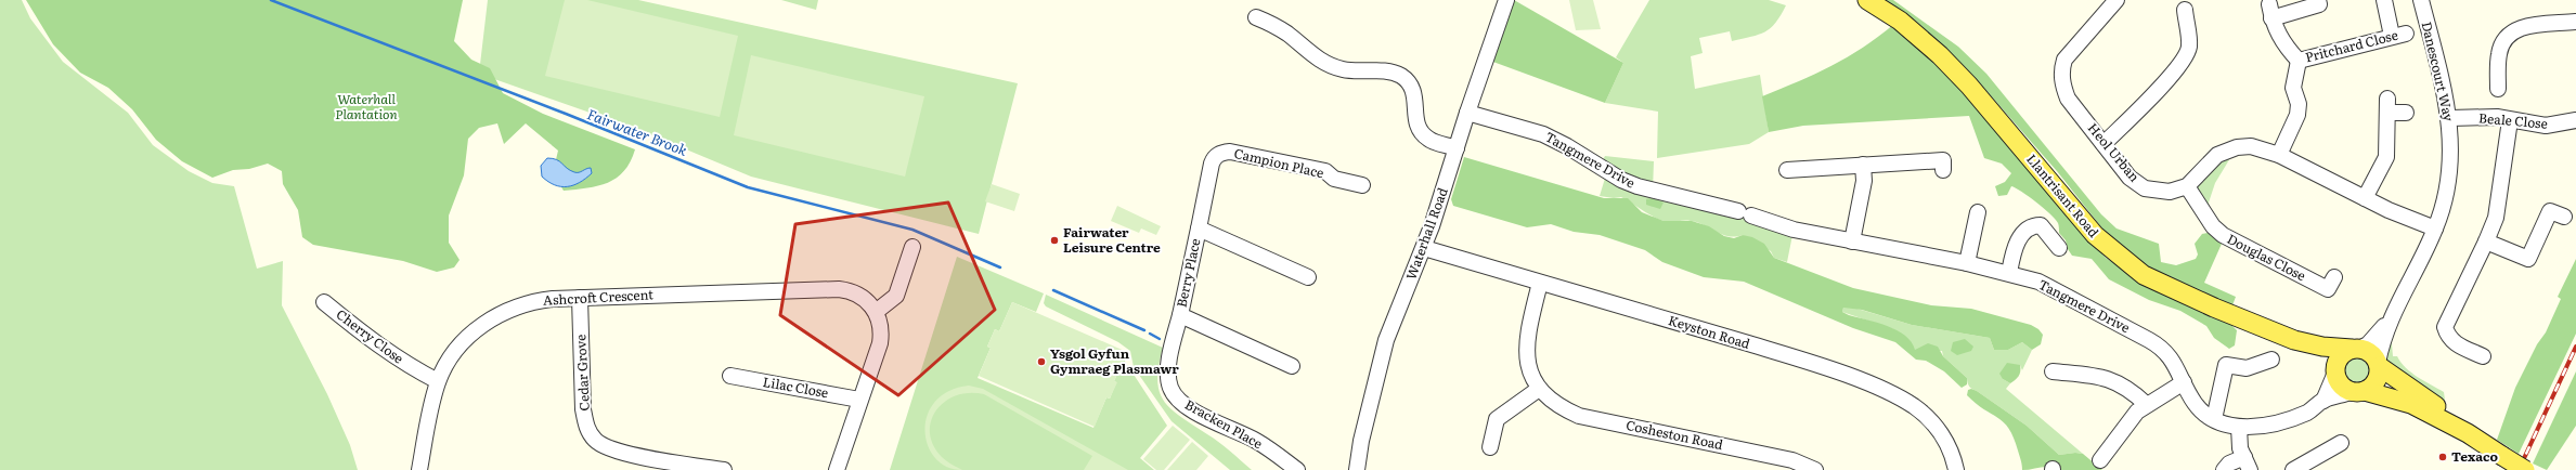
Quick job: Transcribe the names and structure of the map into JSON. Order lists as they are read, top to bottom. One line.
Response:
{"streets":{"main road":["Llantrisant Road"],"street":["Pritchard Close","Danescourt Way","Beale Close","Heol Urban","Tangmere Drive","Campion Place","Waterhall Road","Douglas Close","Berry Place","Ashcroft Crescent","Keyston Road","Cherry Close","Cedar Grove","Lilac Close","Bracken Place","Cosheston Road"]},"crossings":[["Danescourt Way","Beale Close"],["Danescourt Way","Tangmere Drive"],["Danescourt Way","Llantrisant Road"],["Heol Urban","Douglas Close"],["Tangmere Drive","Llantrisant Road"],["Tangmere Drive","Waterhall Road"],["Campion Place","Berry Place"],["Waterhall Road","Keyston Road"],["Berry Place","Bracken Place"],["Ashcroft Crescent","Cherry Close"],["Ashcroft Crescent","Cedar Grove"],["Ashcroft Crescent","Lilac Close"],["Keyston Road","Cosheston Road"]],"water":["Fairwater Brook"],"parks":["Waterhall Plantation"],"places":["Fairwater Leisure Centre","Ysgol Gyfun Gymraeg Plasmawr","Texaco"]}
